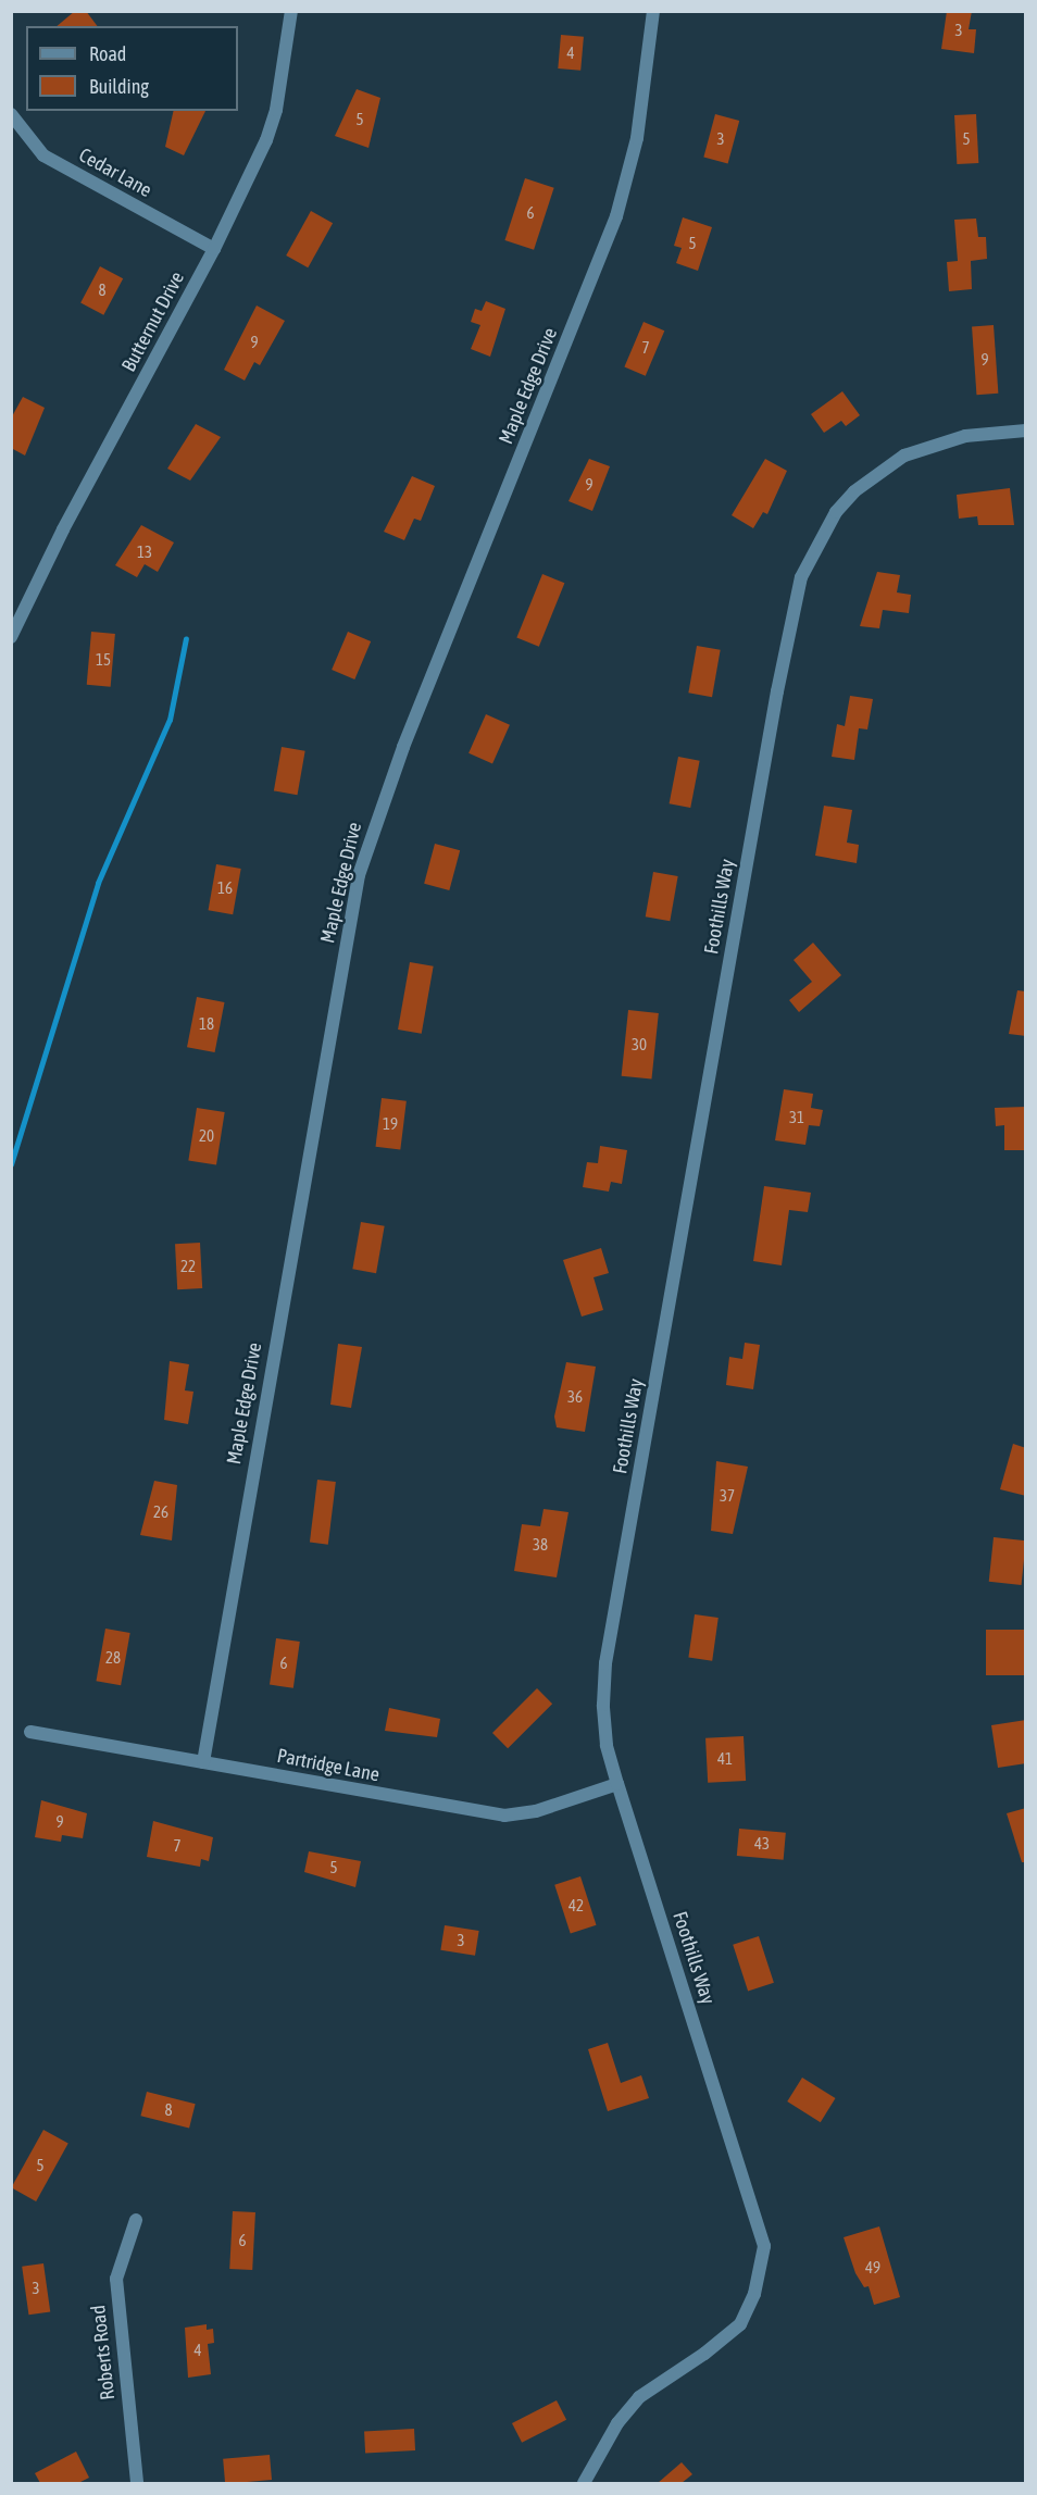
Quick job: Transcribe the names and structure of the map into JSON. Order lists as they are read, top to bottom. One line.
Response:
{"streets":{"street":["Cedar Lane","Butternut Drive","Maple Edge Drive","Foothills Way","Partridge Lane","Roberts Road"]},"crossings":[["Cedar Lane","Butternut Drive"],["Maple Edge Drive","Partridge Lane"],["Foothills Way","Partridge Lane"]],"house_numbers":["3","4","5","3","5","6","5","8","9","7","9","9","13","15","16","18","30","31","19","20","22","36","37","26","38","28","6","41","9","43","7","5","42","3","8","5","6","49","3","4"],"legend":["Road","Building"]}
